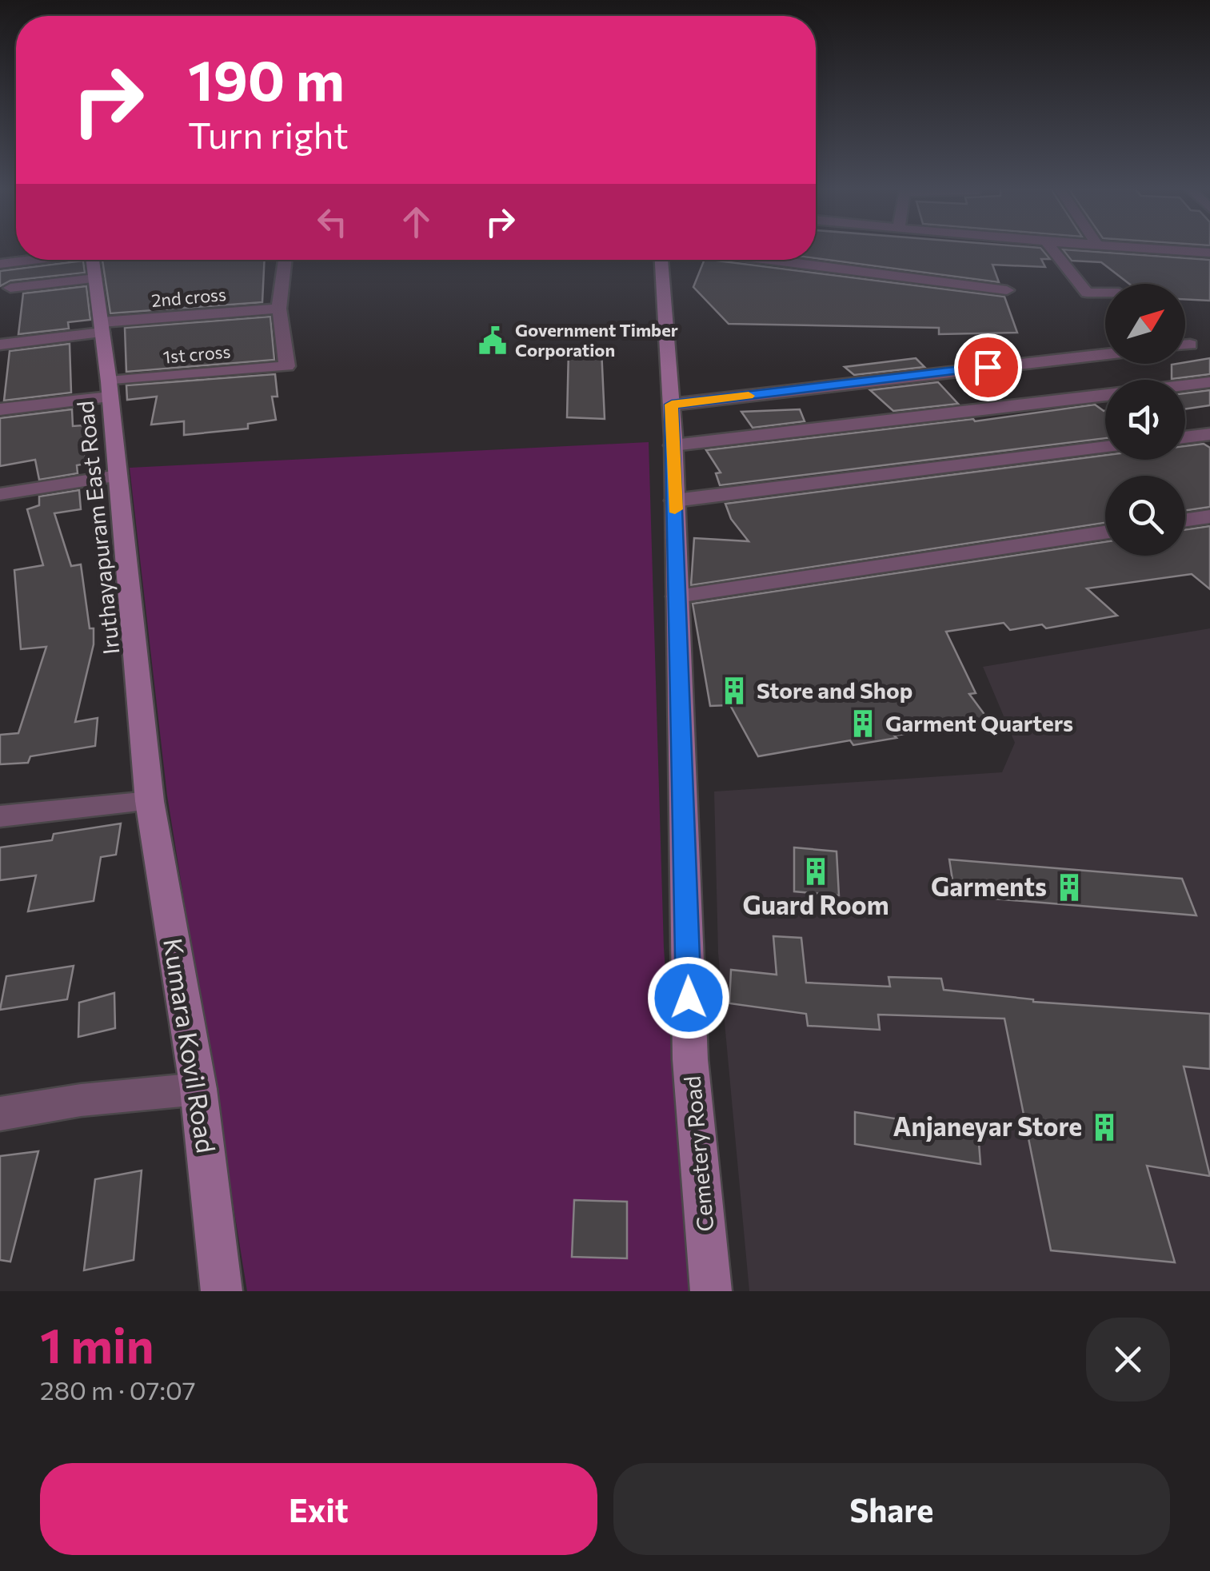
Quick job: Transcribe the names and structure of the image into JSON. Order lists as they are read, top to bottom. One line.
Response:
{"streets":{"main road":["Iruthayapuram East Road","Kumara Kovil Road","Cemetery Road"],"street":["2nd cross","1st cross"]},"crossings":[["2nd cross","1st cross"],["2nd cross","Iruthayapuram East Road"],["1st cross","Iruthayapuram East Road"],["Iruthayapuram East Road","Kumara Kovil Road"]],"places":{"public building":["Government Timber Corporation"],"building":["Store and Shop","Garment Quarters","Guard Room","Garments","Anjaneyar Store"]},"north":"top right","page":{"turn":["190 m","Turn right"],"heading":["1 min","280 m · 07:07"],"buttons":["Exit","Share"]}}
